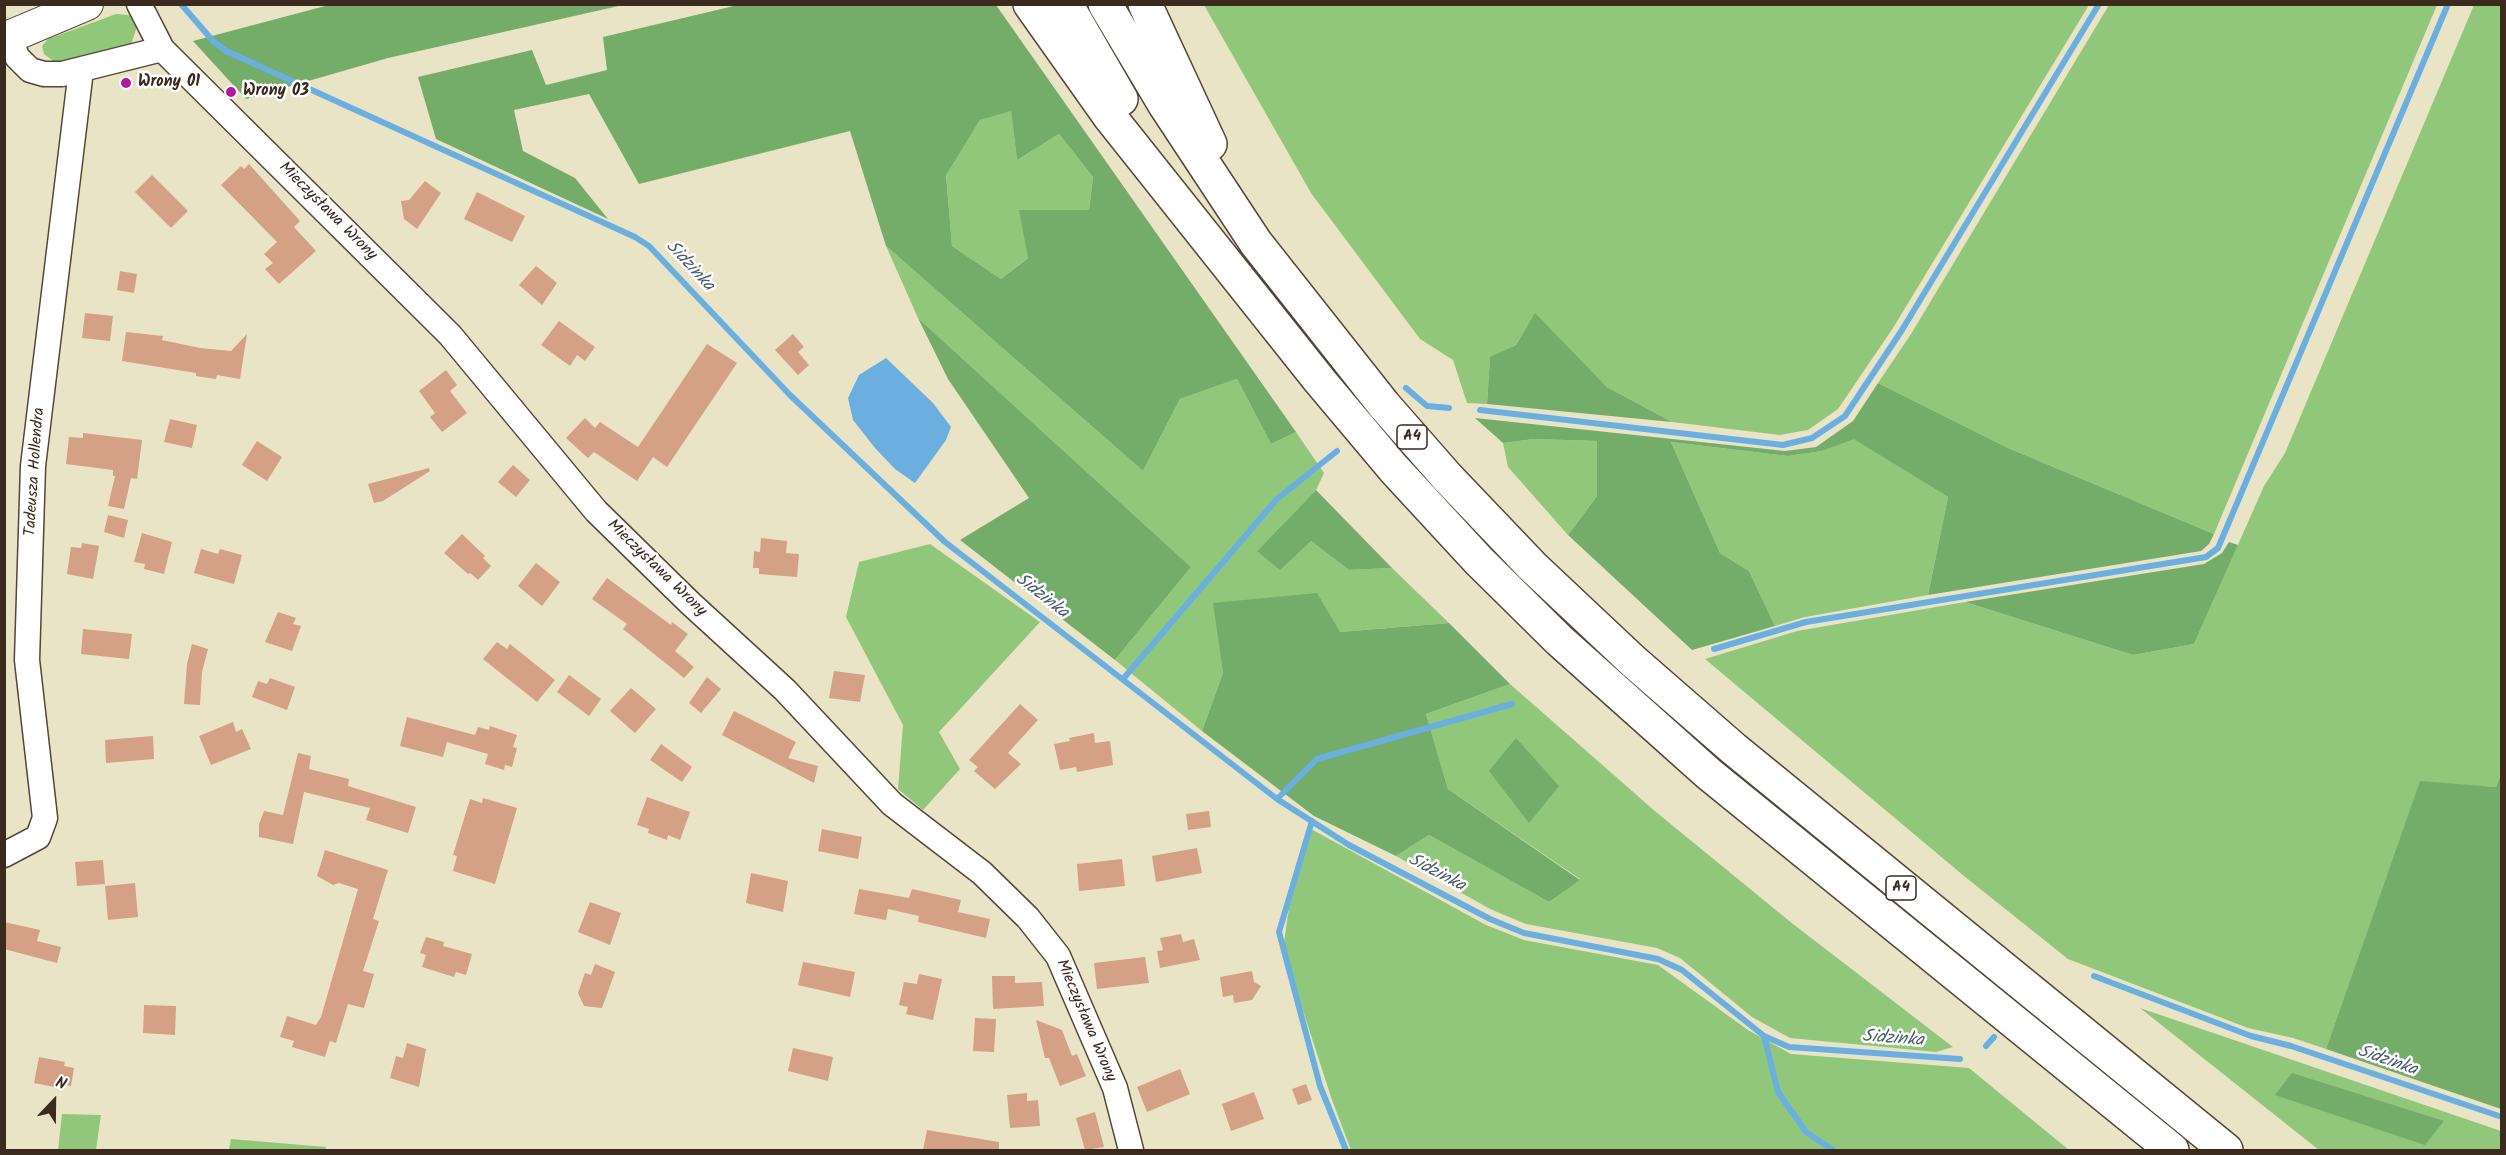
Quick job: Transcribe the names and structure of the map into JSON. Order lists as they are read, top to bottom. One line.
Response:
{"streets":{"highway":["A4"],"street":["Mieczysława Wrony","Tadeusza Hollendra"]},"water":["Sidzinka"],"places":["Wrony 01","Wrony 03"],"north":"top"}
